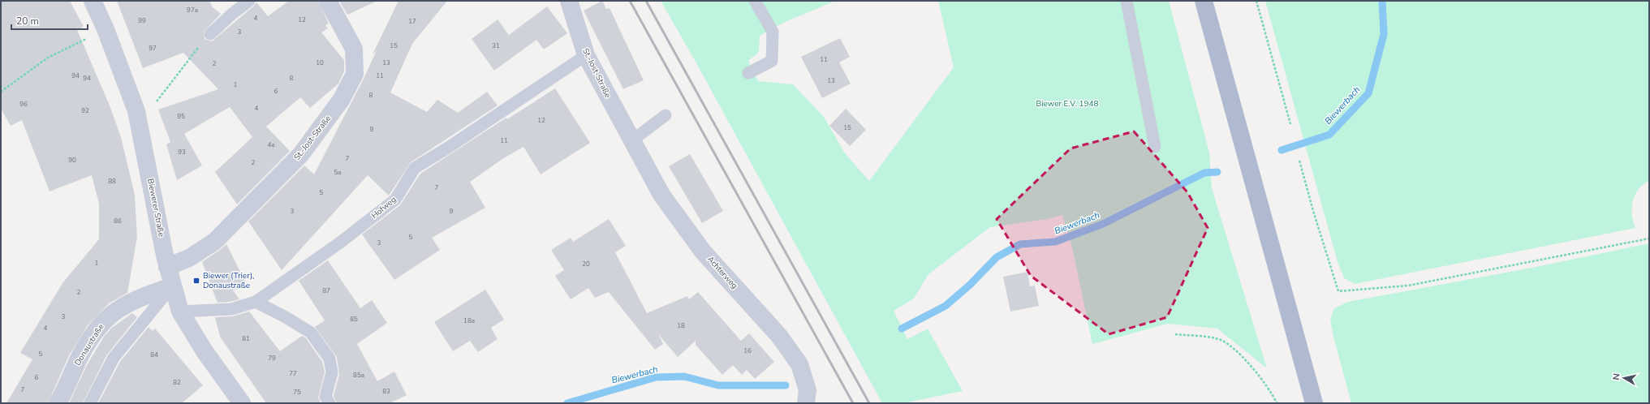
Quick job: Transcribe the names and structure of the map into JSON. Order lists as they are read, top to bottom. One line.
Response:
{"streets":{"street":["St.-Jost-Straße","Biewerer Straße","Achterweg","Donaustraße"],"lane":["Hofweg"]},"crossings":[["St.-Jost-Straße","Biewerer Straße"],["St.-Jost-Straße","Hofweg"],["St.-Jost-Straße","Achterweg"],["Biewerer Straße","Hofweg"],["Biewerer Straße","Donaustraße"]],"water":["Biewerbach"],"parks":["Biewer E.V. 1948"],"places":{"transit":["Biewer (Trier), Donaustraße"]},"house_numbers":["97a","4","12","99","17","3","15","31","97","11","10","13","2","94","11","94","8","13","1","6","8","96","4","92","95","12","15","9","11","4a","93","7","90","2","5a","88","7","5","3","9","86","5","3","1","20","87","2","3","85","18a","18","4","81","16","5","84","79","77","85a","6","82","7","83","75"],"scale_bar":"20 m","north":"left"}
